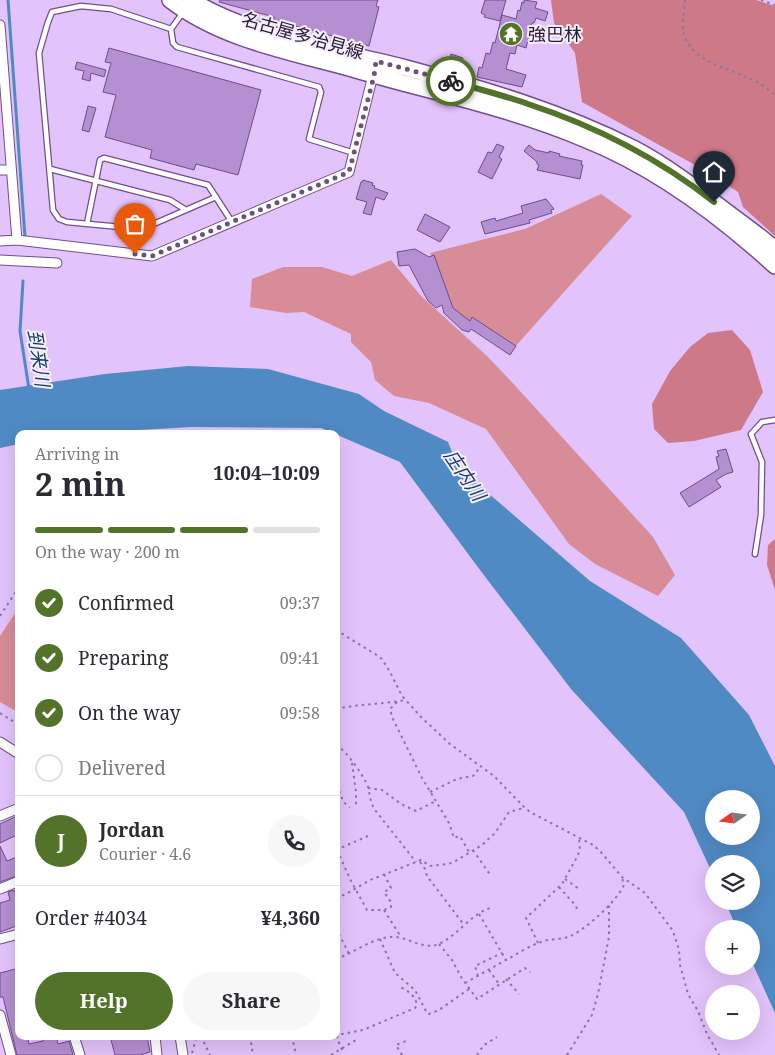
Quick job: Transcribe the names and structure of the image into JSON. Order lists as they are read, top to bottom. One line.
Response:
{"streets":{"main road":["名古屋多治見線"]},"water":["到来川","庄内川"],"places":{"temple":["強巴林"]},"north":"left","page":{"heading":["2 min","Arriving in","10:04–10:09"],"panel":["Jordan","Courier · 4.6","Order #4034","¥4,360"],"bar":"On the way · 200 m","list":[["Confirmed","09:37"],["Preparing","09:41"],["On the way","09:58"],"Delivered"],"map_buttons":["+","−"],"round":"J","buttons":["Help","Share"]}}
